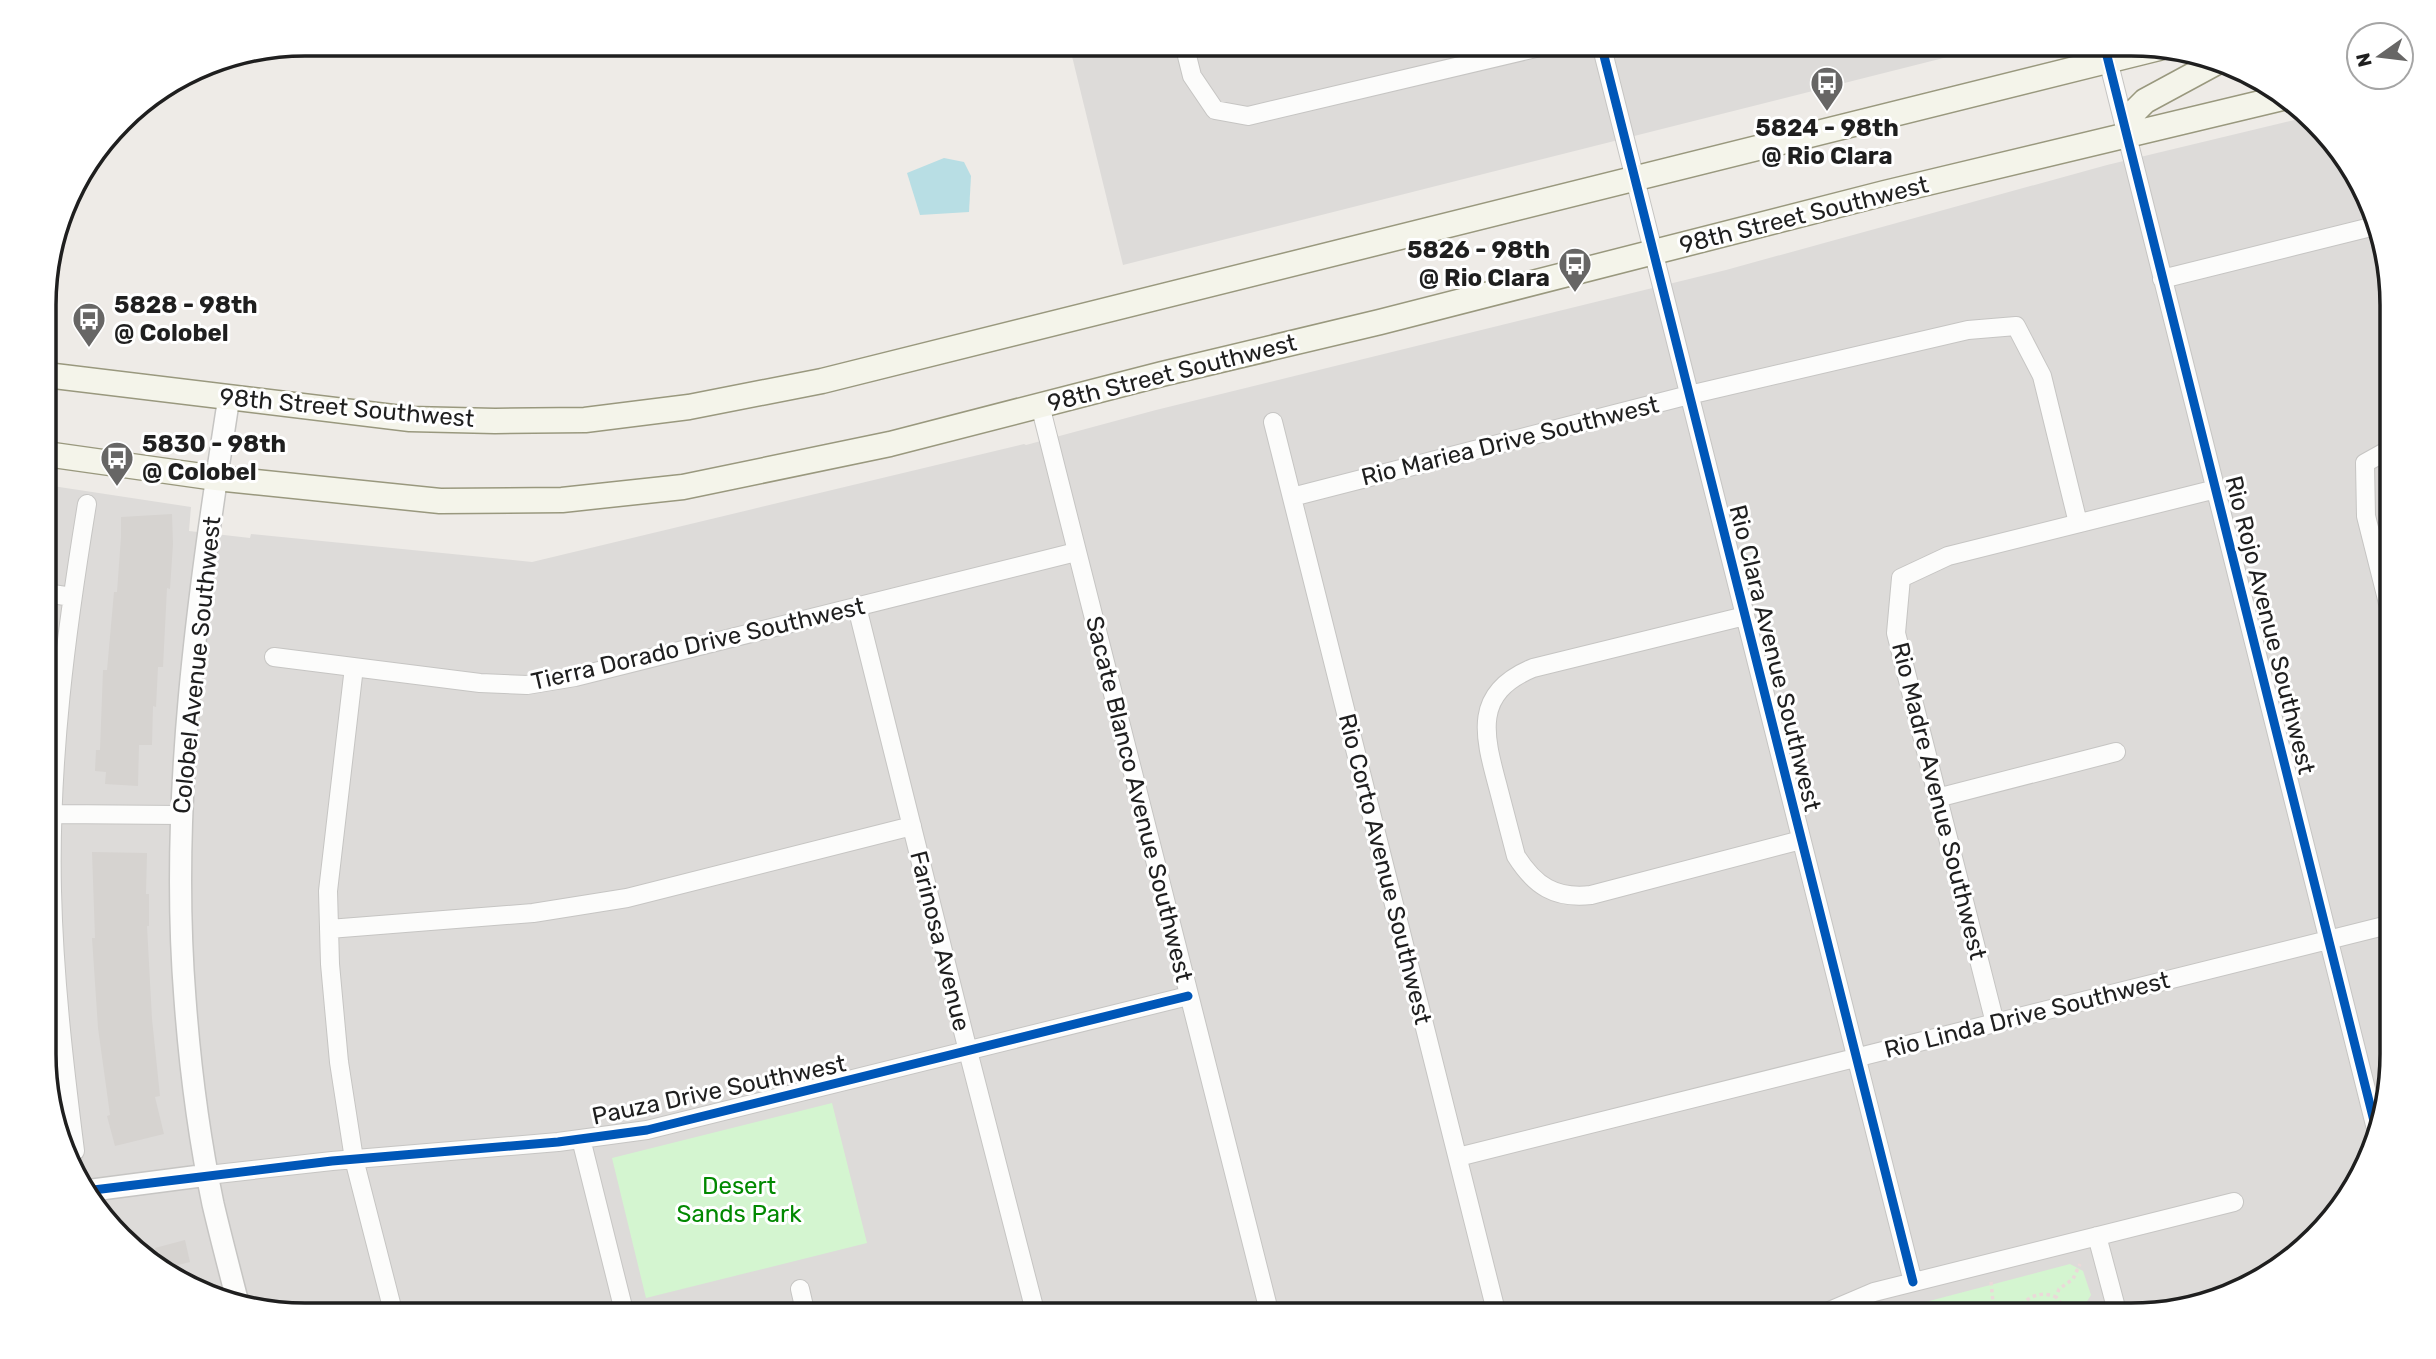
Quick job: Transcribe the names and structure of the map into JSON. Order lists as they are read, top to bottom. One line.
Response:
{"streets":{"main road":["98th Street Southwest"],"street":["Rio Mariea Drive Southwest","Rio Rojo Avenue Southwest","Tierra Dorado Drive Southwest","Rio Clara Avenue Southwest","Colobel Avenue Southwest","Sacate Blanco Avenue Southwest","Rio Madre Avenue Southwest","Rio Corto Avenue Southwest","Farinosa Avenue","Rio Linda Drive Southwest","Pauza Drive Southwest"]},"crossings":[["98th Street Southwest","Rio Rojo Avenue Southwest"],["98th Street Southwest","Rio Clara Avenue Southwest"],["98th Street Southwest","Colobel Avenue Southwest"],["98th Street Southwest","Sacate Blanco Avenue Southwest"],["Rio Mariea Drive Southwest","Rio Clara Avenue Southwest"],["Rio Mariea Drive Southwest","Rio Madre Avenue Southwest"],["Rio Mariea Drive Southwest","Rio Corto Avenue Southwest"],["Rio Rojo Avenue Southwest","Rio Linda Drive Southwest"],["Tierra Dorado Drive Southwest","Sacate Blanco Avenue Southwest"],["Tierra Dorado Drive Southwest","Farinosa Avenue"],["Rio Clara Avenue Southwest","Rio Linda Drive Southwest"],["Colobel Avenue Southwest","Pauza Drive Southwest"],["Sacate Blanco Avenue Southwest","Pauza Drive Southwest"],["Rio Madre Avenue Southwest","Rio Linda Drive Southwest"],["Rio Corto Avenue Southwest","Rio Linda Drive Southwest"],["Farinosa Avenue","Pauza Drive Southwest"]],"parks":["Desert Sands Park"],"places":{"bus stop":["5824 - 98th @ Rio Clara","5826 - 98th @ Rio Clara","5828 - 98th @ Colobel","5830 - 98th @ Colobel"]},"north":"left"}
